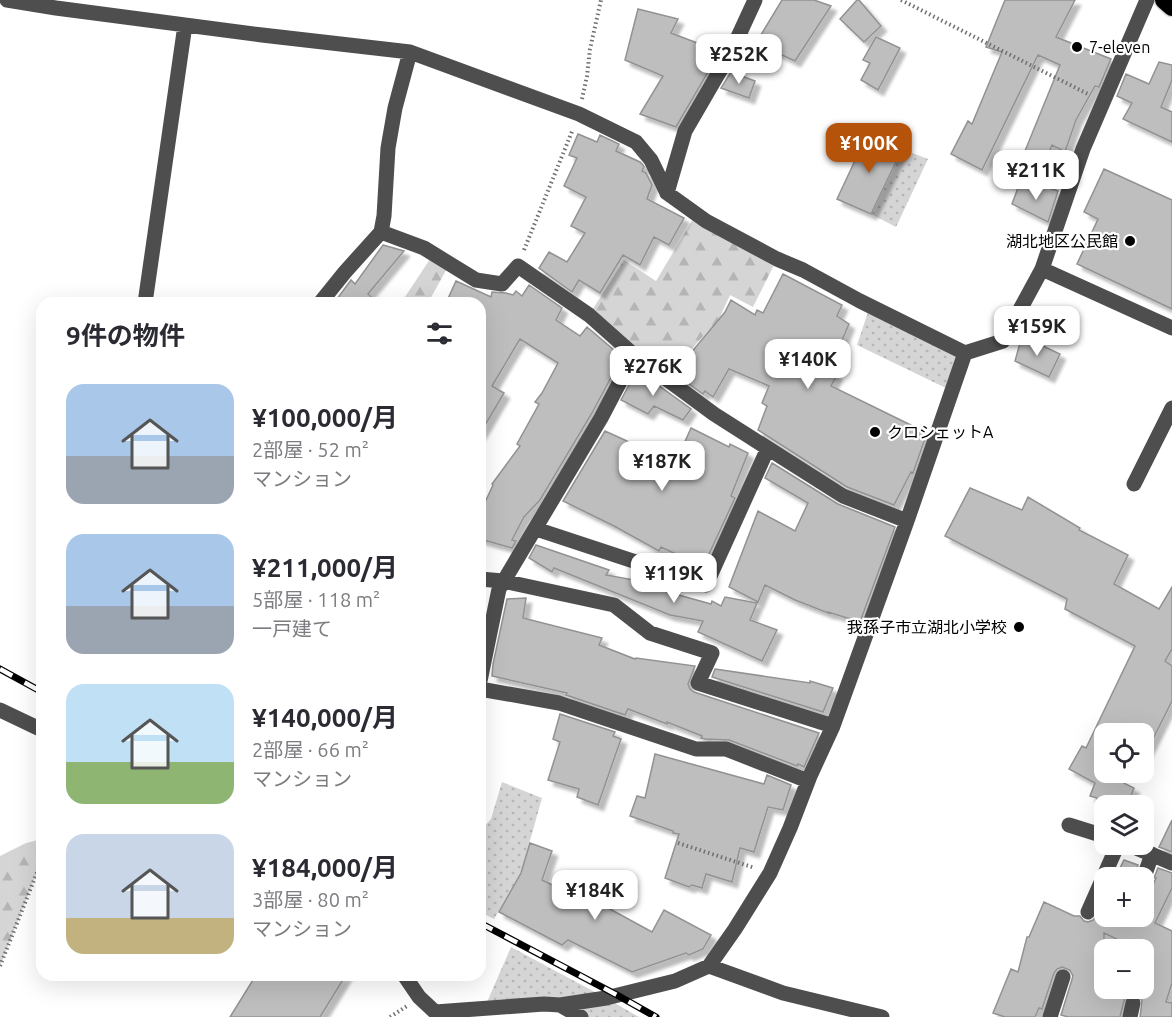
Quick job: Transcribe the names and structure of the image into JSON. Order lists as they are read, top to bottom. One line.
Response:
{"places":["7-eleven","湖北地区公民館","クロシェットA","我孫子市立湖北小学校"],"page":{"price":["¥252K","¥100K","¥211K","¥159K","¥140K","¥276K","¥187K","¥119K","¥184K"],"heading":"9件の物件","list":[{"name":"¥100,000/月","note":"2部屋 · 52 m² · マンション"},{"name":"¥211,000/月","note":"5部屋 · 118 m² · 一戸建て"},{"name":"¥140,000/月","note":"2部屋 · 66 m² · マンション"},{"name":"¥184,000/月","note":"3部屋 · 80 m² · マンション"}],"map_buttons":["+","−"]}}
